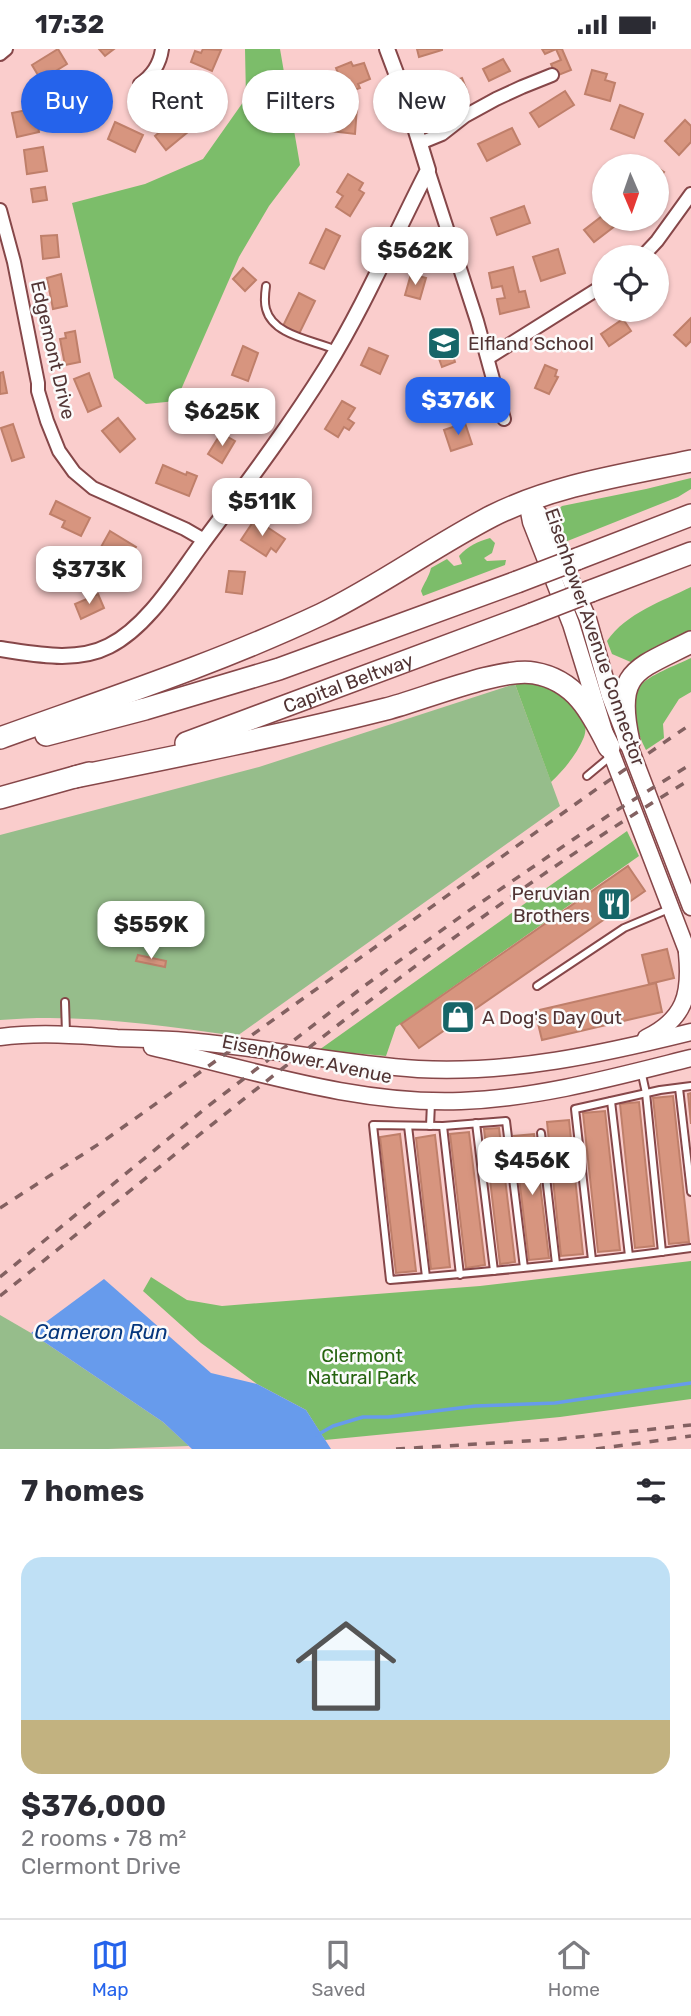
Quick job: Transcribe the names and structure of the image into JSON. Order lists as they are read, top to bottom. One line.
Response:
{"streets":{"highway":["Capital Beltway"],"main road":["Eisenhower Avenue Connector","Eisenhower Avenue"],"street":["Edgemont Drive"]},"crossings":[["Eisenhower Avenue Connector","Eisenhower Avenue"]],"water":["Cameron Run"],"parks":["Clermont Natural Park"],"places":{"school or university":["Elfland School"],"restaurant":["Peruvian Brothers"],"shop":["A Dog's Day Out"]},"north":"bottom","page":{"status":"17:32","chip":["Buy","Rent","Filters","New"],"price":["$562K","$376K","$625K","$511K","$373K","$559K","$456K"],"heading":"7 homes","list":[{"name":"$376,000","note":"2 rooms · 78 m² · Clermont Drive"}],"tabs":["Map","Saved","Home"]}}
